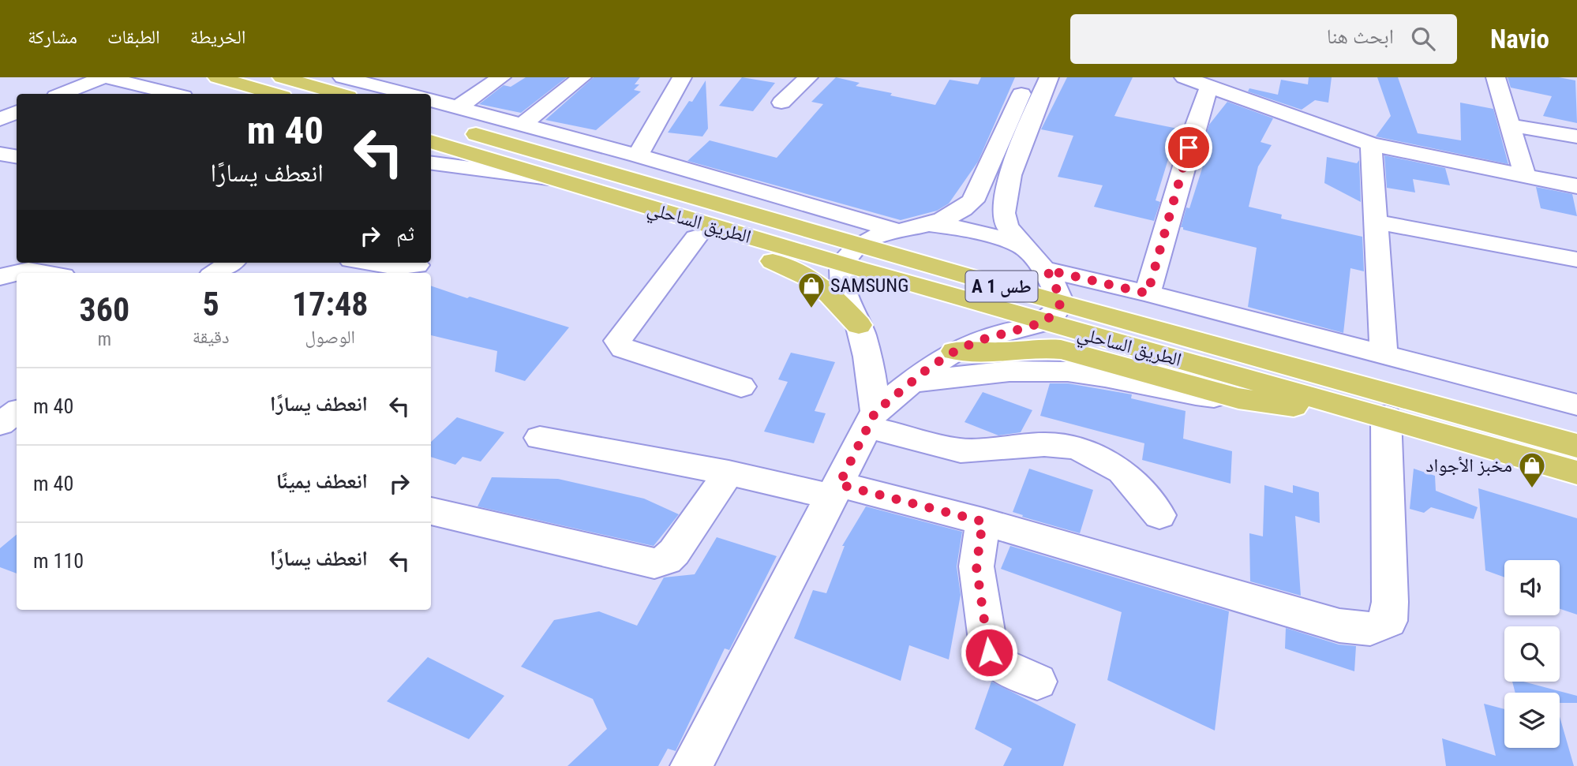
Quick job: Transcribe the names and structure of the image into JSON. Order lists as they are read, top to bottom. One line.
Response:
{"streets":{"highway":["الطريق الساحلي","A 1 طس"]},"places":{"shop":["SAMSUNG","مخبز الأجواد"]},"page":{"header":"Navio","search":"ابحث هنا","nav":["الخريطة","الطبقات","مشاركة"],"turn":["40 m","انعطف يسارًا"],"then":"ثم","eta":["17:48","الوصول","5","دقيقة","360","m"],"list":[{"name":"انعطف يسارًا","value":"40 m"},{"name":"انعطف يمينًا","value":"40 m"},{"name":"انعطف يسارًا","value":"110 m"}]}}
